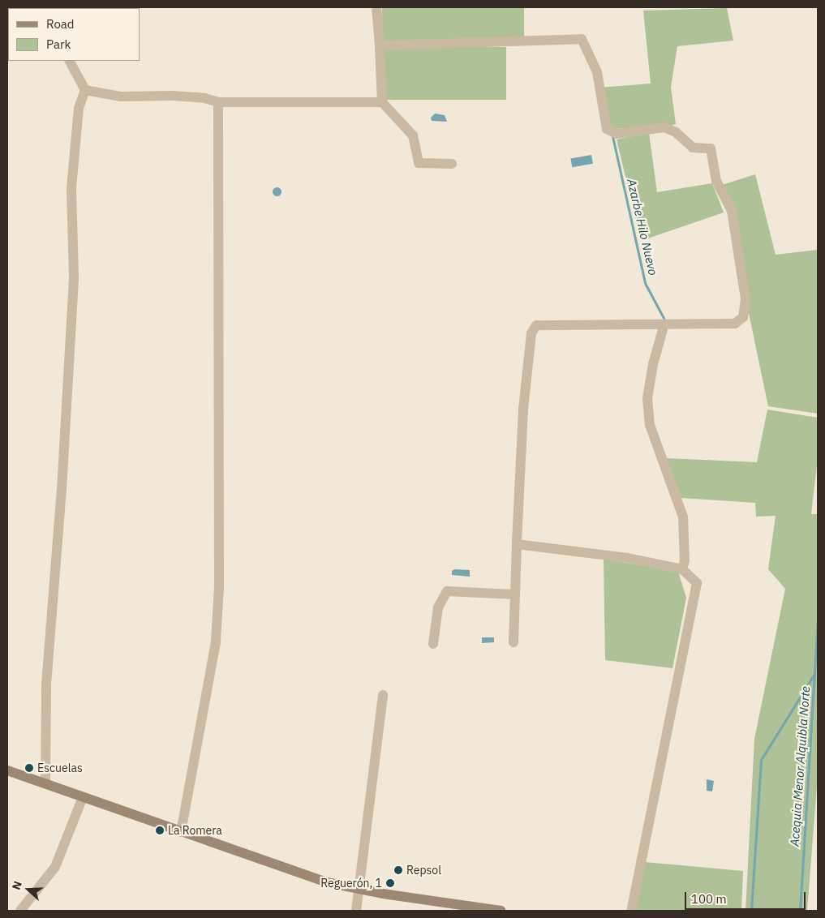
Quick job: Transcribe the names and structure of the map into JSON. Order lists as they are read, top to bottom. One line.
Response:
{"water":["Azarbe Hilo Nuevo","Acequia Menor Alquibla Norte"],"places":["Escuelas","La Romera","Repsol","Reguerón, 1"],"legend":["Road","Park"],"scale_bar":"100 m","north":"left"}
